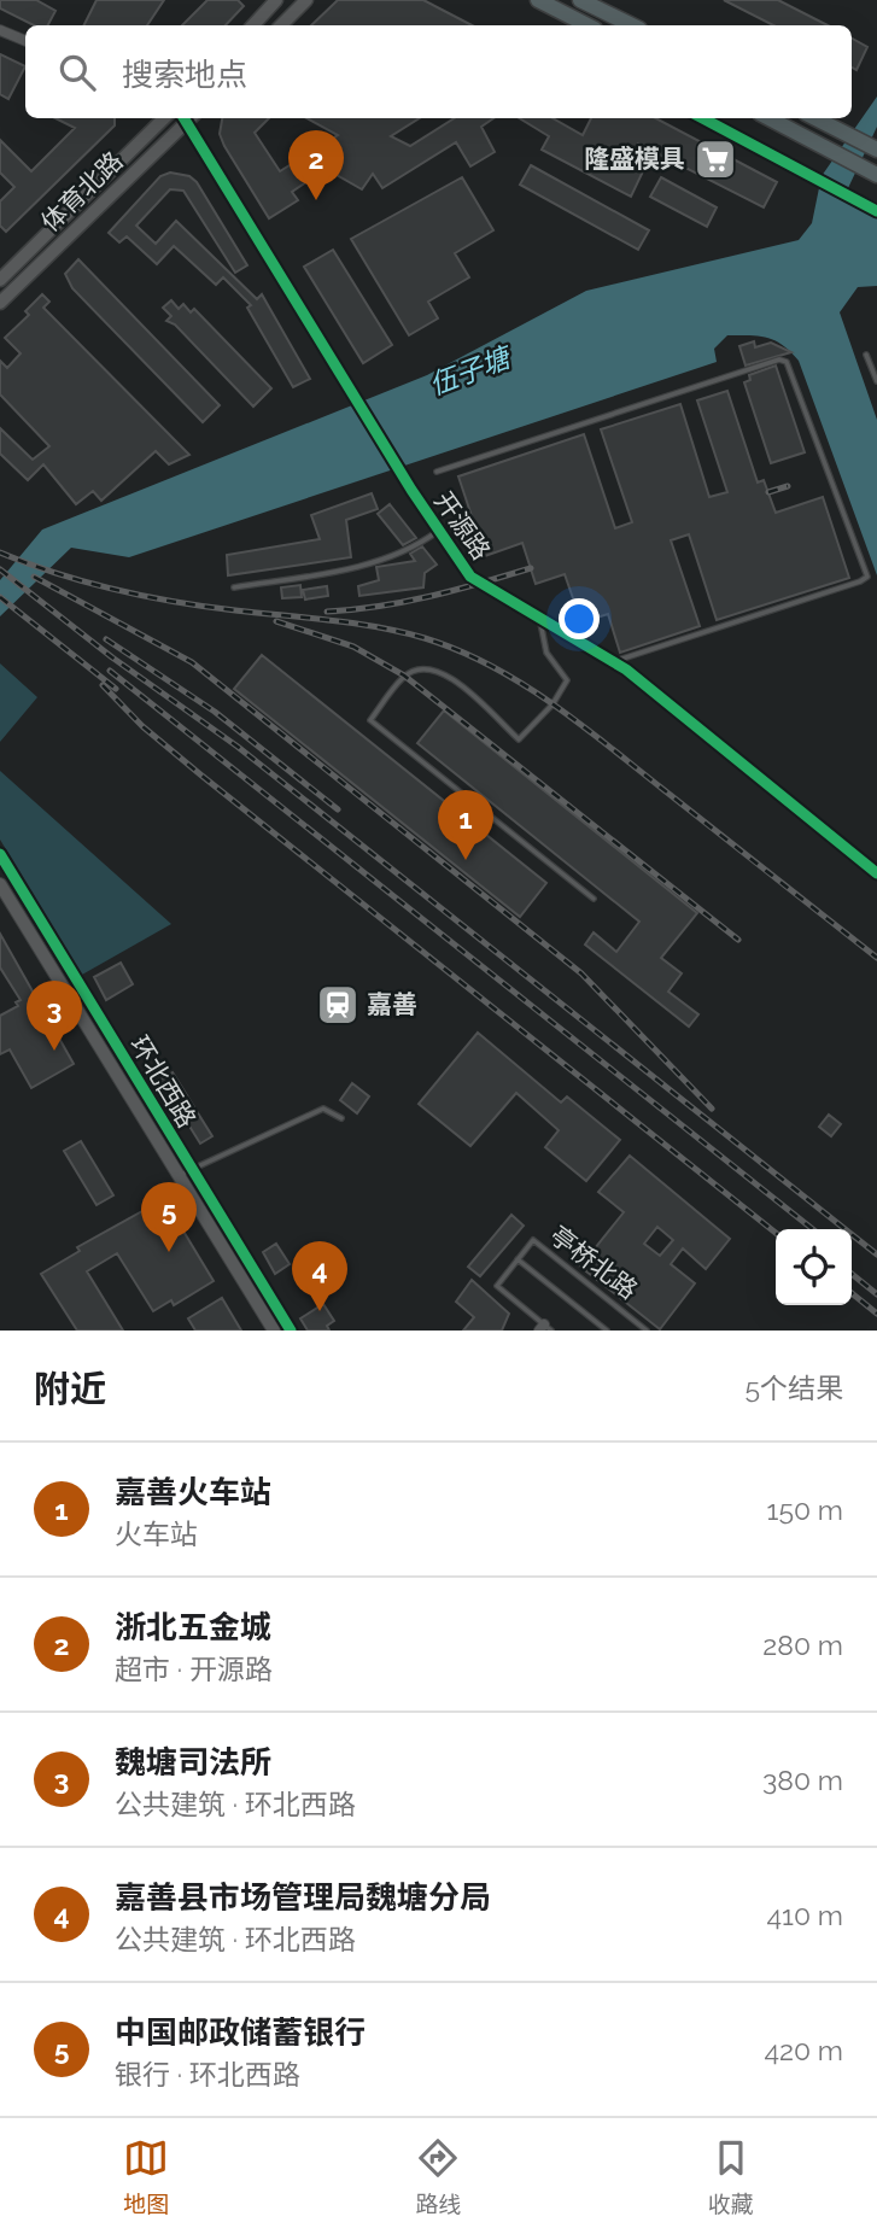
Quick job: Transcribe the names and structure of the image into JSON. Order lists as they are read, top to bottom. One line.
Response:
{"streets":{"main road":["体育北路"],"street":["开源路","环北西路"],"lane":["亭桥北路"]},"water":["伍子塘"],"places":{"supermarket":["隆盛模具"],"station":["嘉善"]},"page":{"search":"搜索地点","pins":["2","1","3","5","4"],"heading":["附近","5个结果"],"list":[{"mark":"1","name":"嘉善火车站","note":"火车站","value":"150 m"},{"mark":"2","name":"浙北五金城","note":"超市 · 开源路","value":"280 m"},{"mark":"3","name":"魏塘司法所","note":"公共建筑 · 环北西路","value":"380 m"},{"mark":"4","name":"嘉善县市场管理局魏塘分局","note":"公共建筑 · 环北西路","value":"410 m"},{"mark":"5","name":"中国邮政储蓄银行","note":"银行 · 环北西路","value":"420 m"}],"nav":["地图","路线","收藏"]}}
